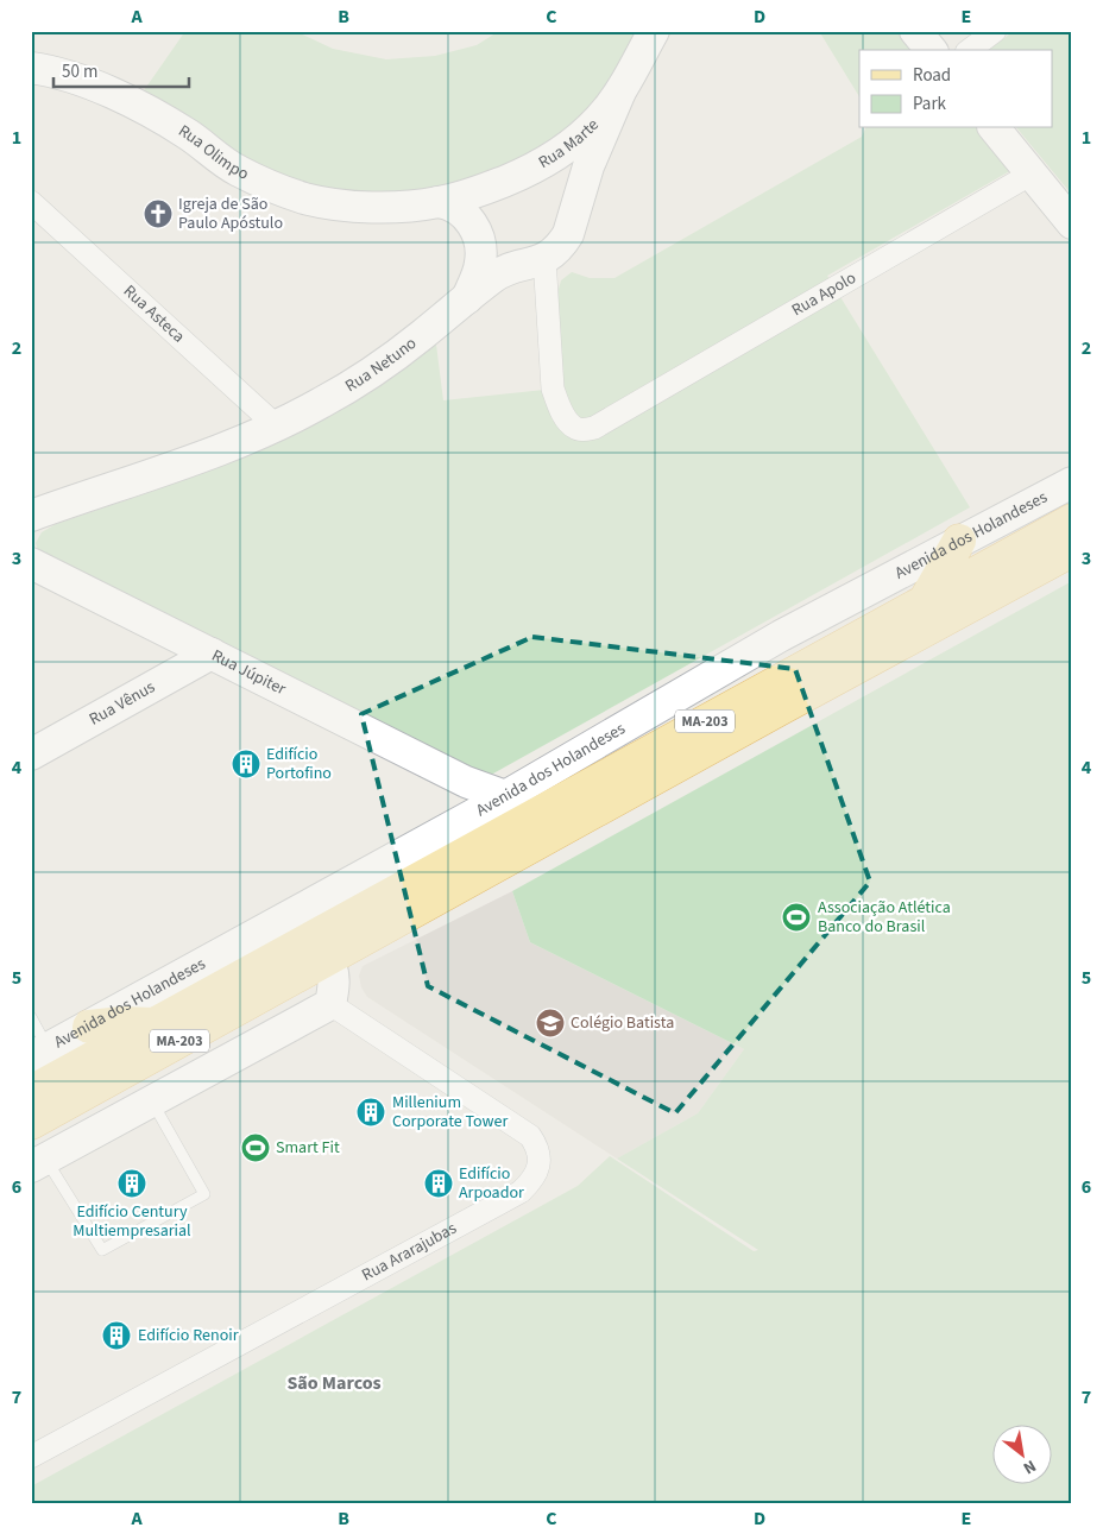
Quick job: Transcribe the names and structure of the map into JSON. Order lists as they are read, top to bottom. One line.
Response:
{"streets":{"main road":["Avenida dos Holandeses","MA-203"],"street":["Rua Marte","Rua Olimpo","Rua Apolo","Rua Asteca","Rua Netuno","Rua Júpiter","Rua Vênus","Rua Ararajubas"]},"crossings":[["Rua Marte","Rua Olimpo"],["Rua Marte","Rua Netuno"],["Rua Apolo","Rua Netuno"],["Rua Asteca","Rua Netuno"],["Avenida dos Holandeses","Rua Júpiter"],["Rua Júpiter","Rua Vênus"]],"districts":["São Marcos"],"places":{"church":["Igreja de São Paulo Apóstulo"],"building":["Edifício Portofino","Millenium Corporate Tower","Edifício Century Multiempresarial","Edifício Arpoador","Edifício Renoir"],"sports":["Associação Atlética Banco do Brasil","Smart Fit"],"school or university":["Colégio Batista"]},"legend":["Road","Park"],"scale_bar":"50 m","north":"bottom right","grid":{"columns":["A","B","C","D","E"],"rows":["1","2","3","4","5","6","7"]}}
